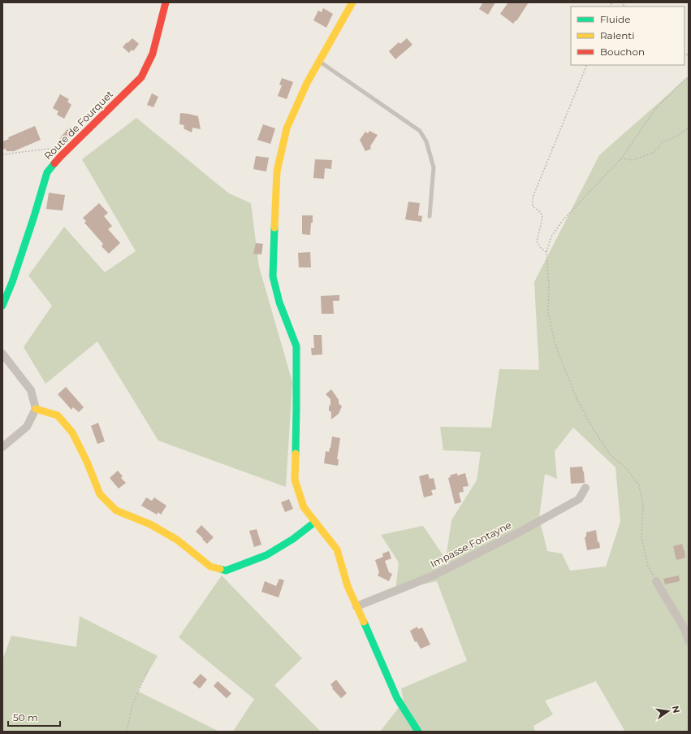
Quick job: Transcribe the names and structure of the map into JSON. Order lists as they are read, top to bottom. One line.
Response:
{"streets":{"street":["Route de Fourquet","Impasse Fontayne"]},"legend":["Fluide","Ralenti","Bouchon"],"scale_bar":"50 m","north":"right"}
